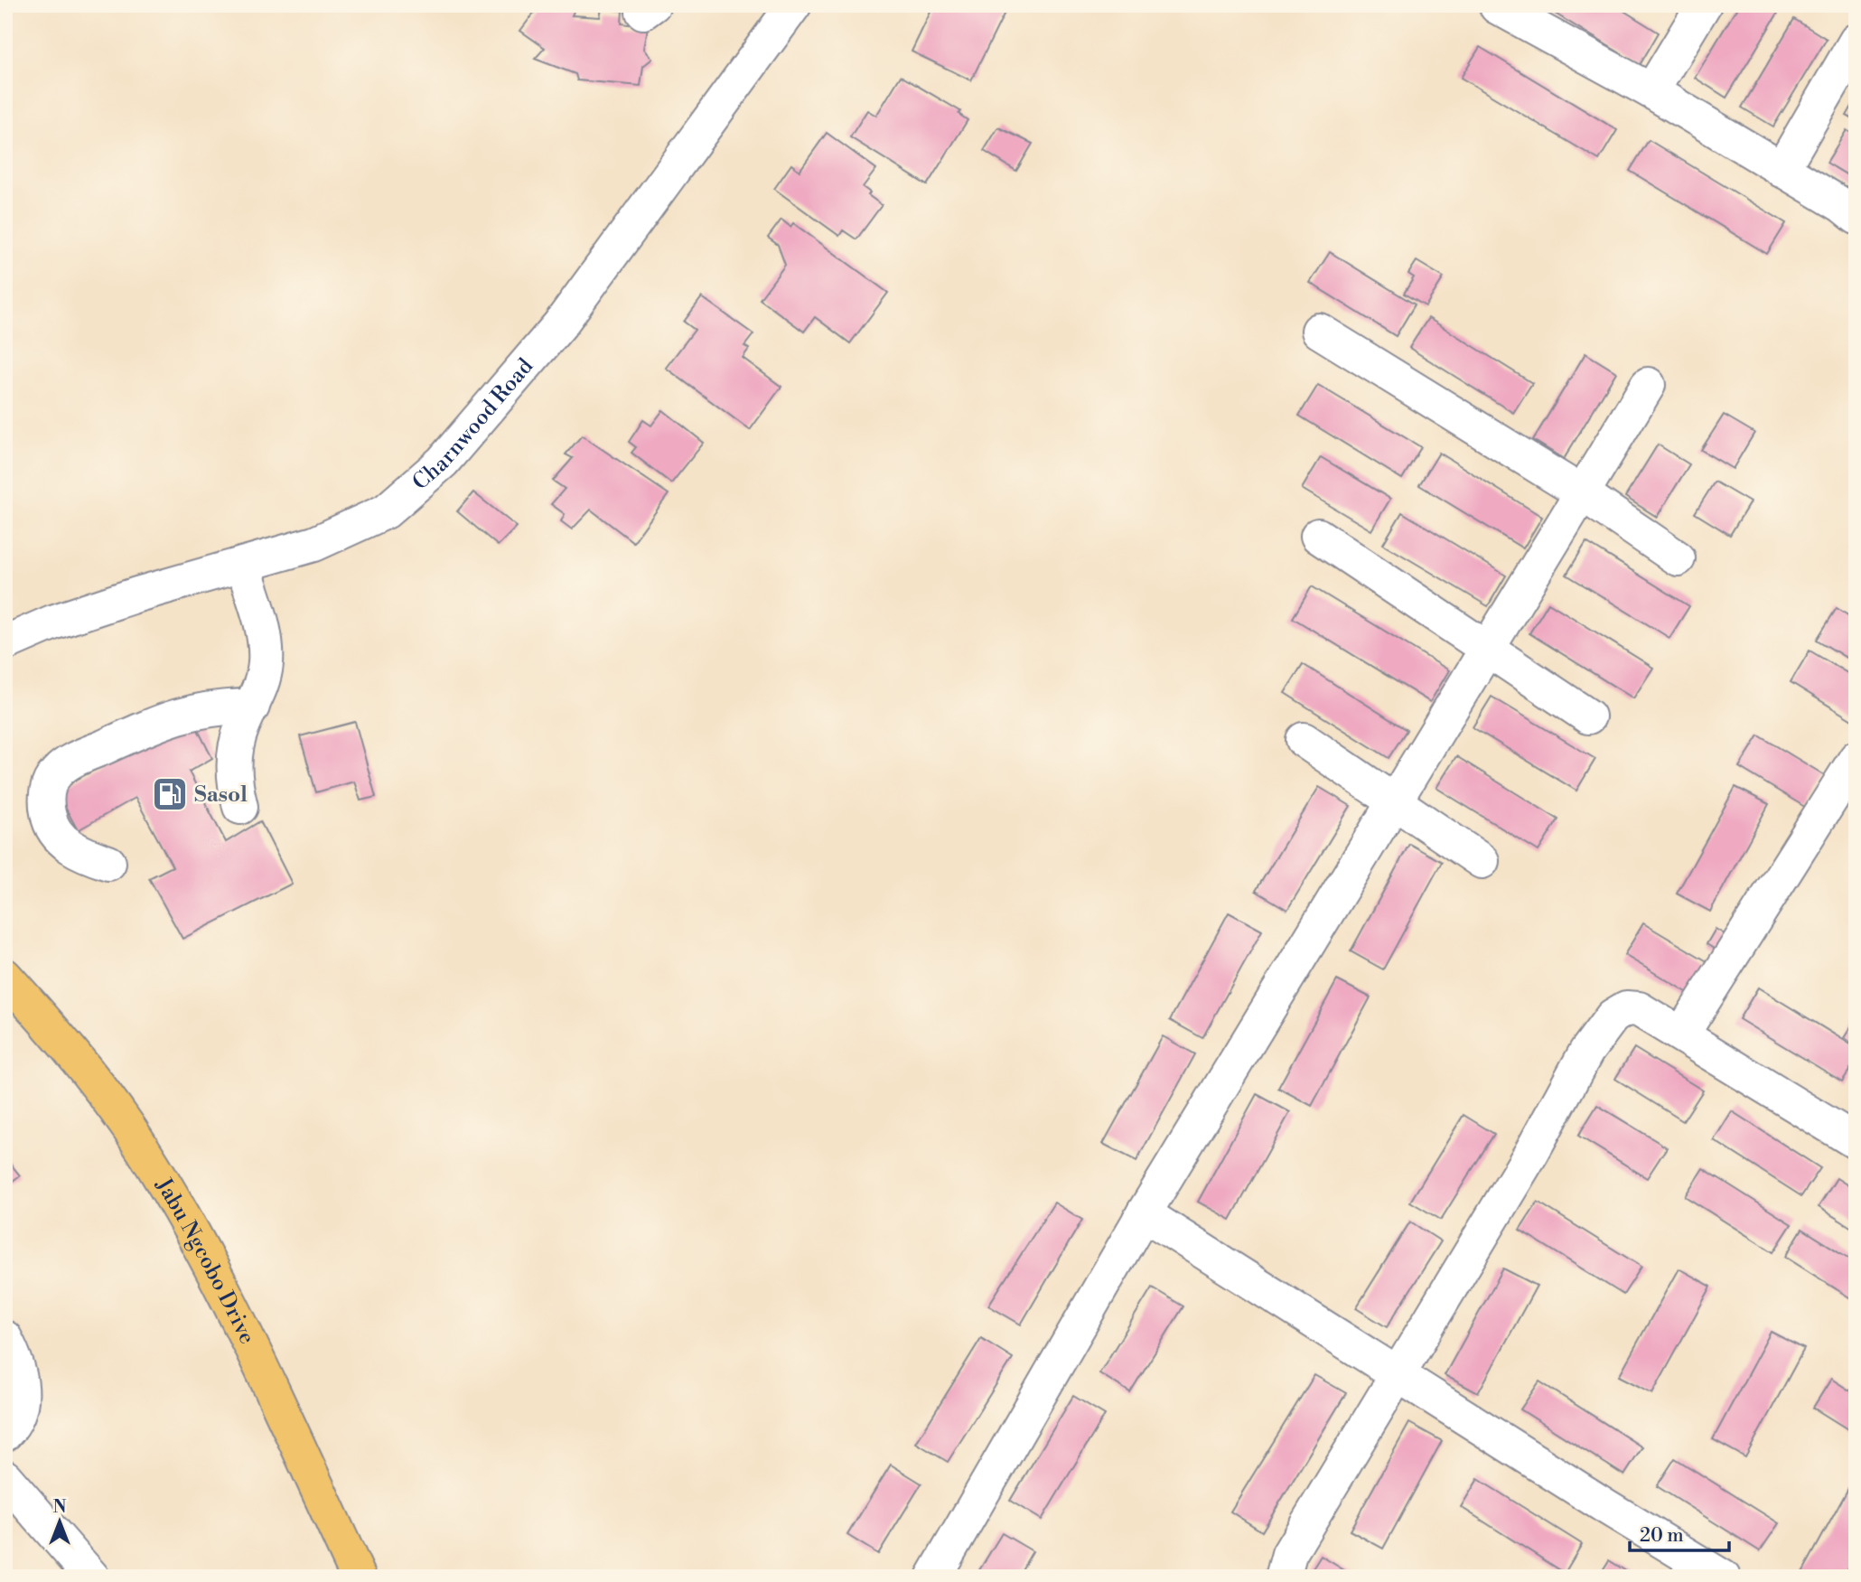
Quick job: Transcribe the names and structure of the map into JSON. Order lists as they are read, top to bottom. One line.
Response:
{"streets":{"main road":["Jabu Ngcobo Drive"],"street":["Charnwood Road"]},"places":{"fuel station":["Sasol"]},"scale_bar":"20 m","north":"top"}
